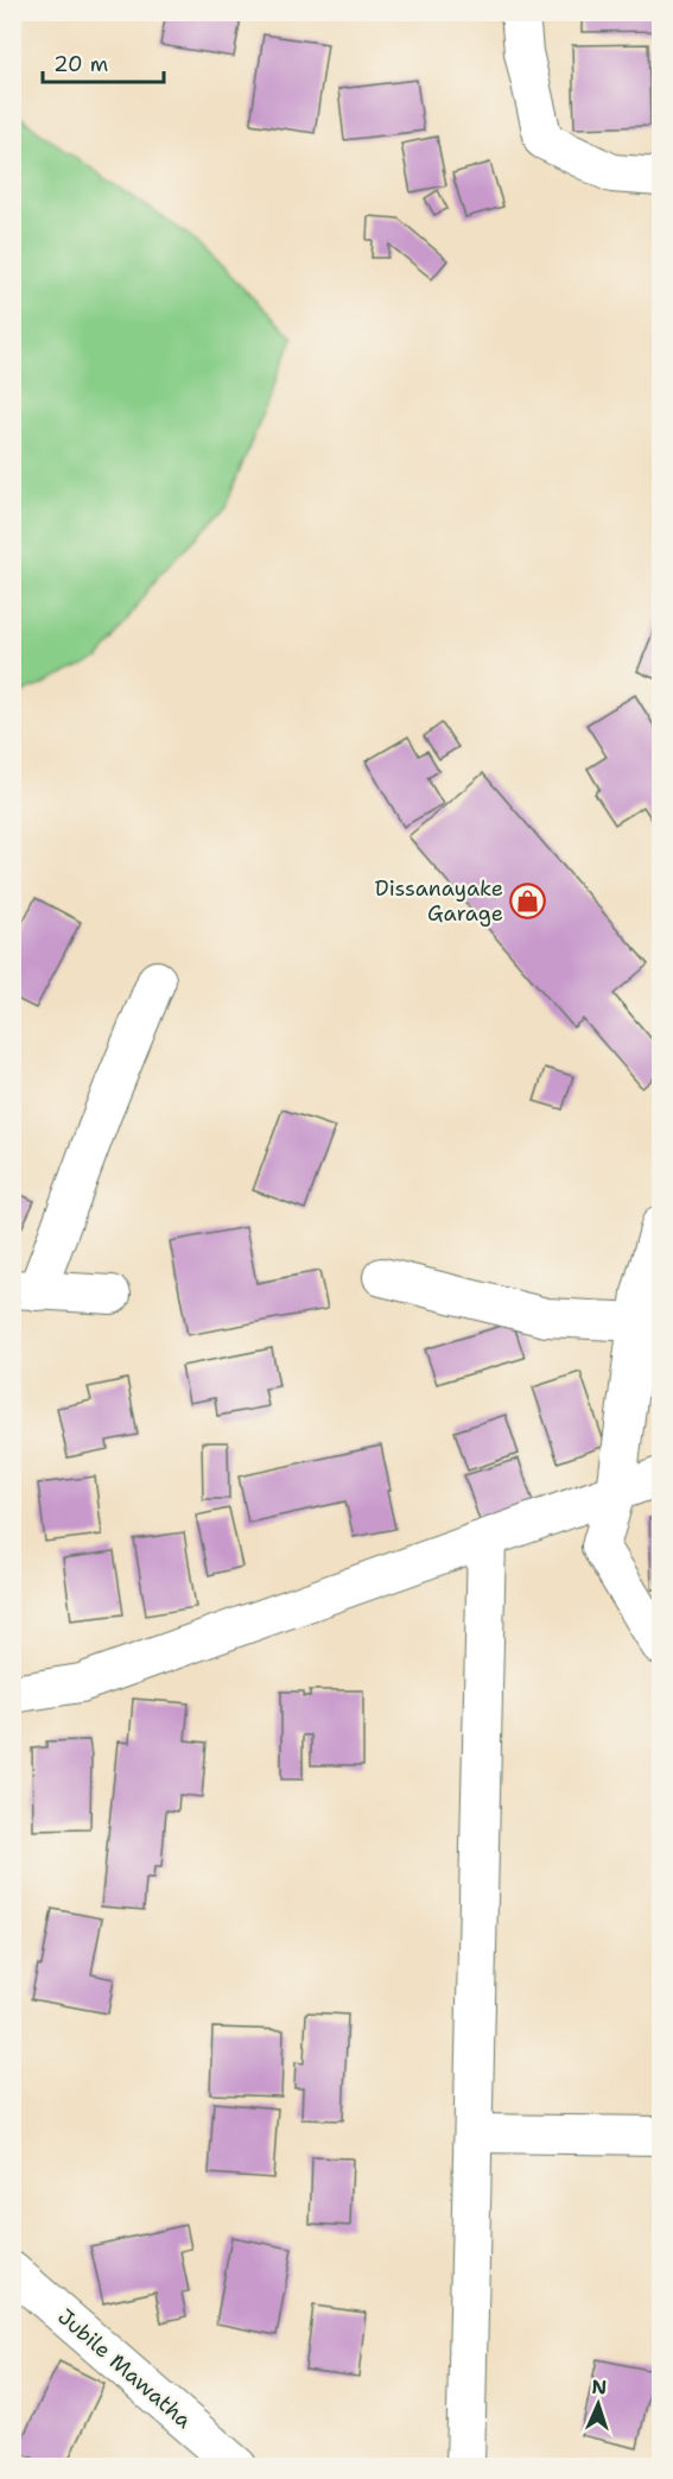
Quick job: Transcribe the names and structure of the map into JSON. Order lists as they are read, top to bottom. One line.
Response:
{"streets":{"street":["Jubile Mawatha"]},"places":{"shop":["Dissanayake Garage"]},"scale_bar":"20 m","north":"top"}
